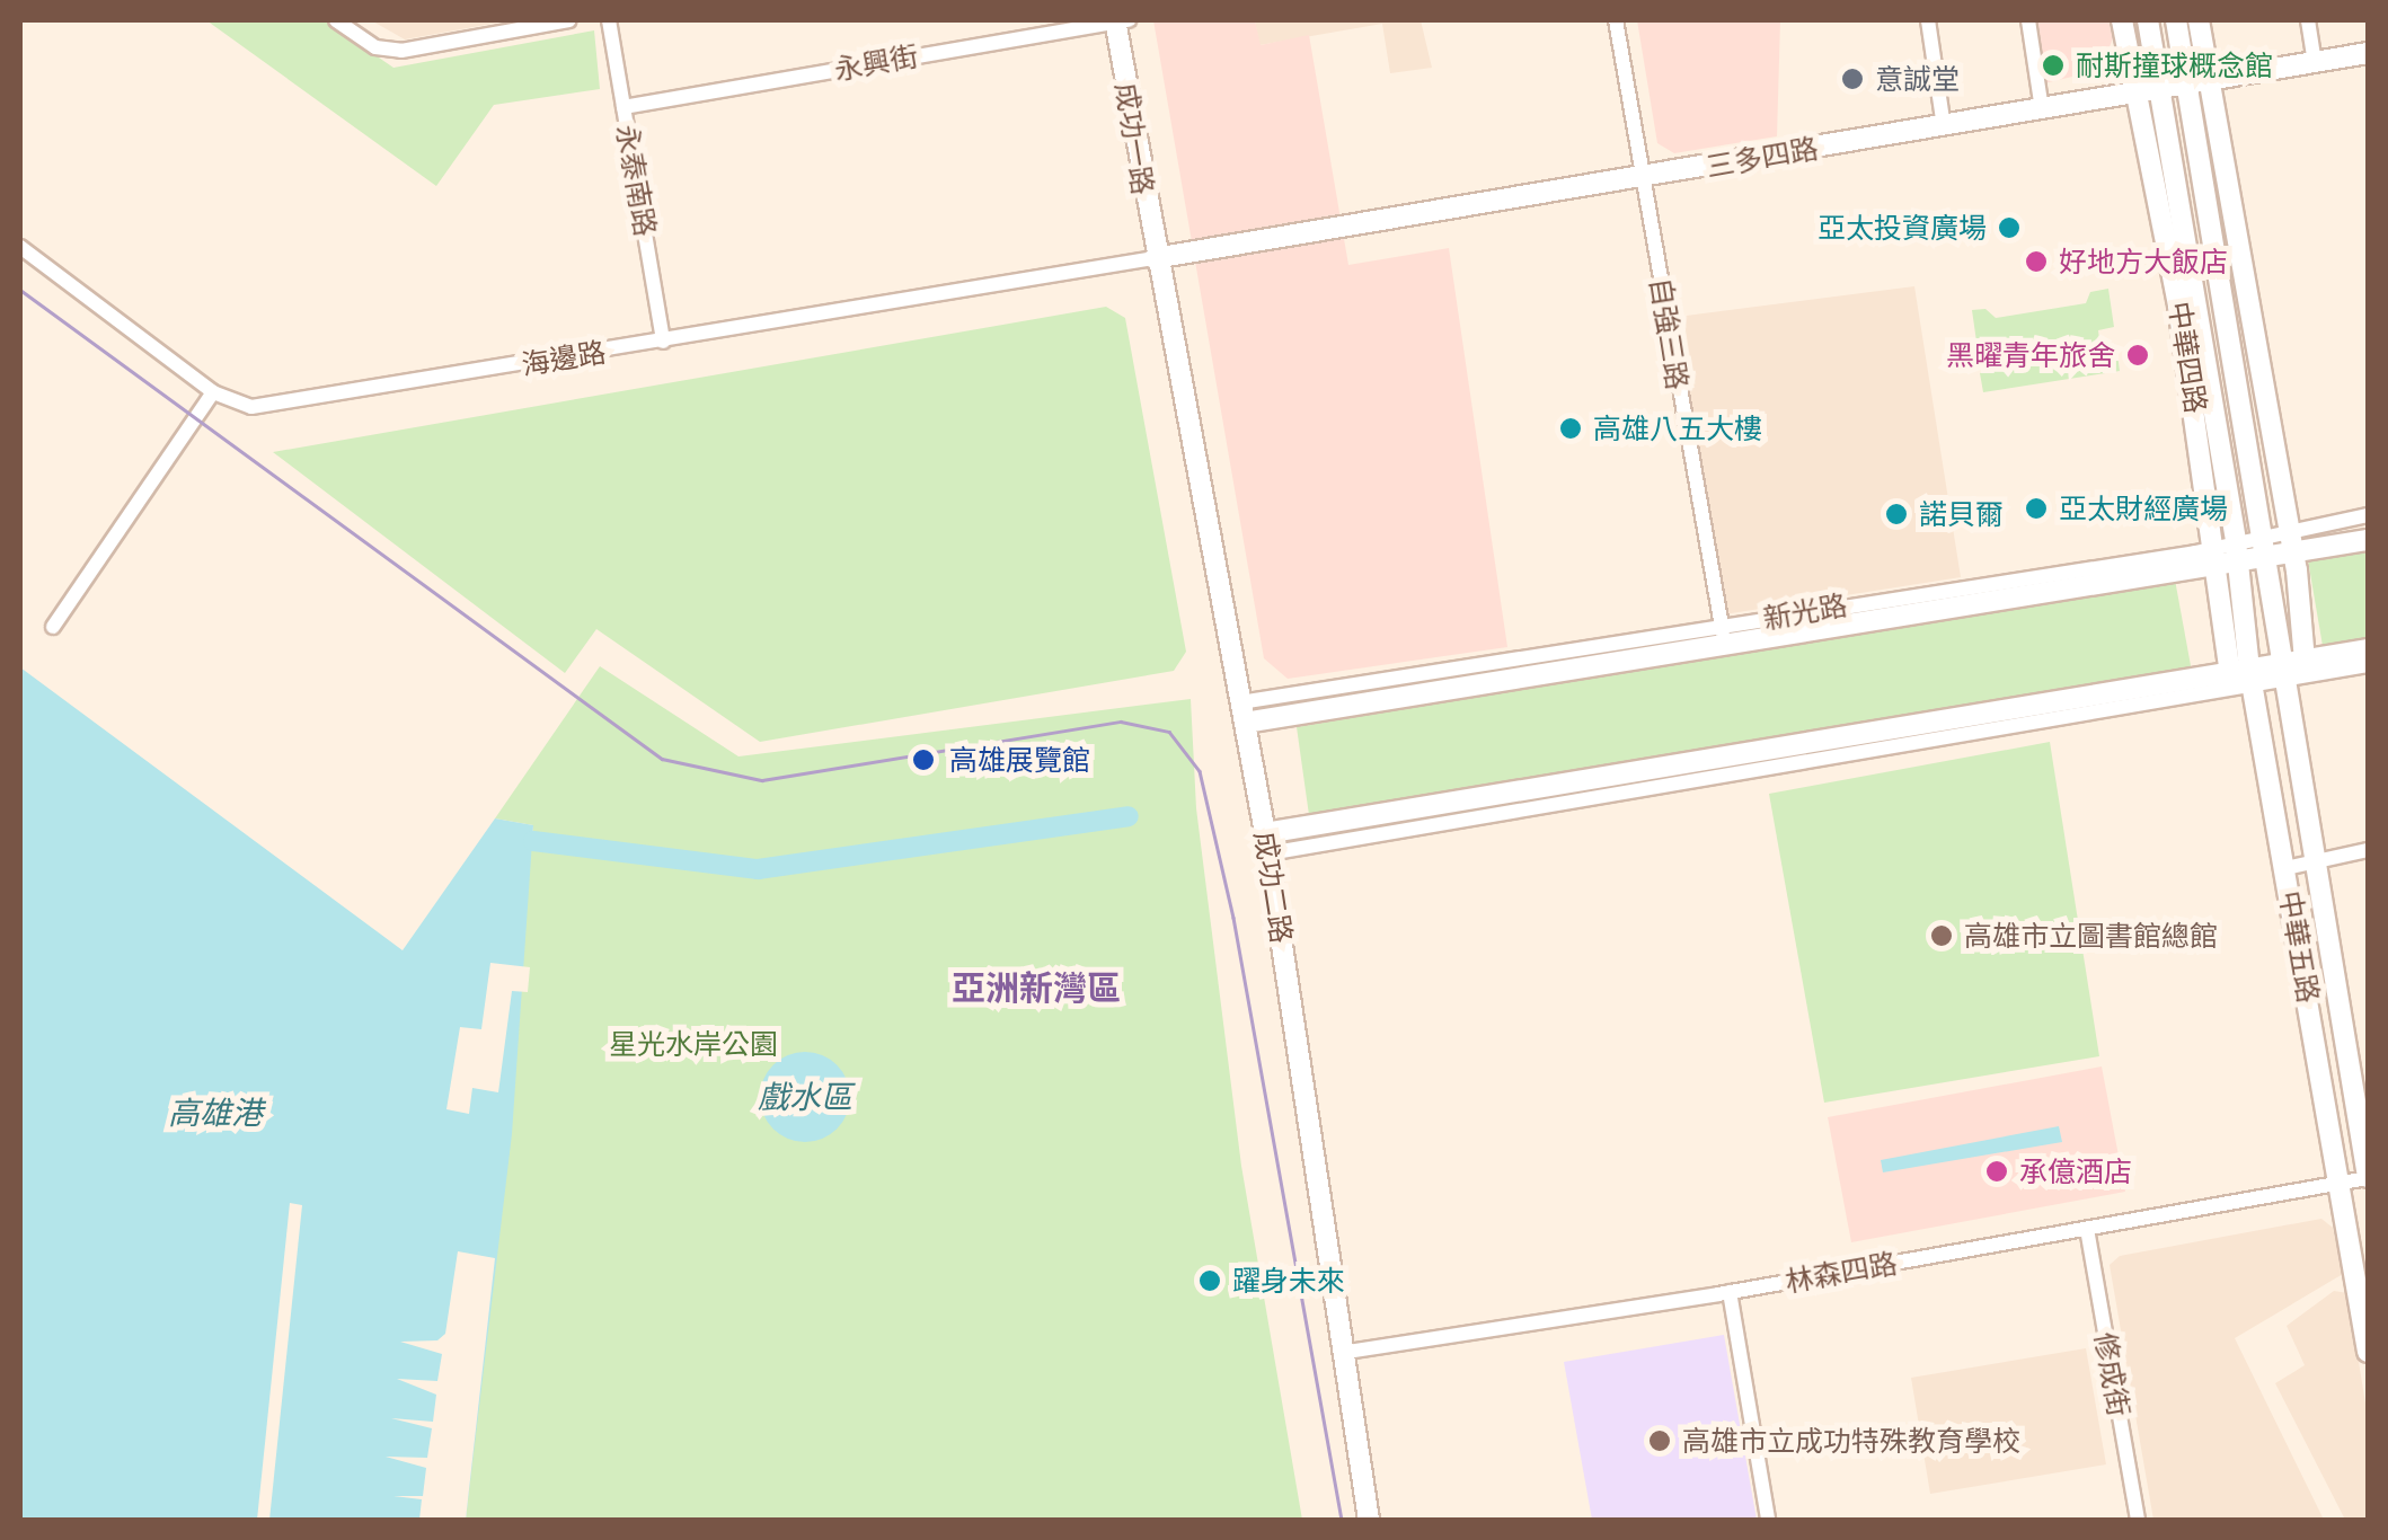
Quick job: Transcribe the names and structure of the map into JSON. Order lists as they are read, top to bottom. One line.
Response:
{"streets":{"street":["永興街","成功一路","三多四路","永泰南路","自強三路","中華四路","海邊路","新光路","成功二路","中華五路","林森四路","修成街"]},"crossings":[["永興街","成功一路"],["永興街","永泰南路"],["成功一路","三多四路"],["成功一路","海邊路"],["成功一路","成功二路"],["三多四路","自強三路"],["三多四路","中華四路"],["三多四路","海邊路"],["三多四路","成功二路"],["永泰南路","海邊路"],["自強三路","新光路"],["中華四路","新光路"],["中華四路","中華五路"],["海邊路","成功二路"],["新光路","成功二路"],["新光路","中華五路"],["成功二路","林森四路"],["中華五路","林森四路"],["林森四路","修成街"]],"districts":["亞洲新灣區"],"water":["戲水區","高雄港"],"parks":["星光水岸公園"],"places":["耐斯撞球概念館","意誠堂","亞太投資廣場","好地方大飯店","黑曜青年旅舍","高雄八五大樓","亞太財經廣場","諾貝爾","高雄展覽館","高雄市立圖書館總館","承億酒店","躍身未來","高雄市立成功特殊教育學校"]}
